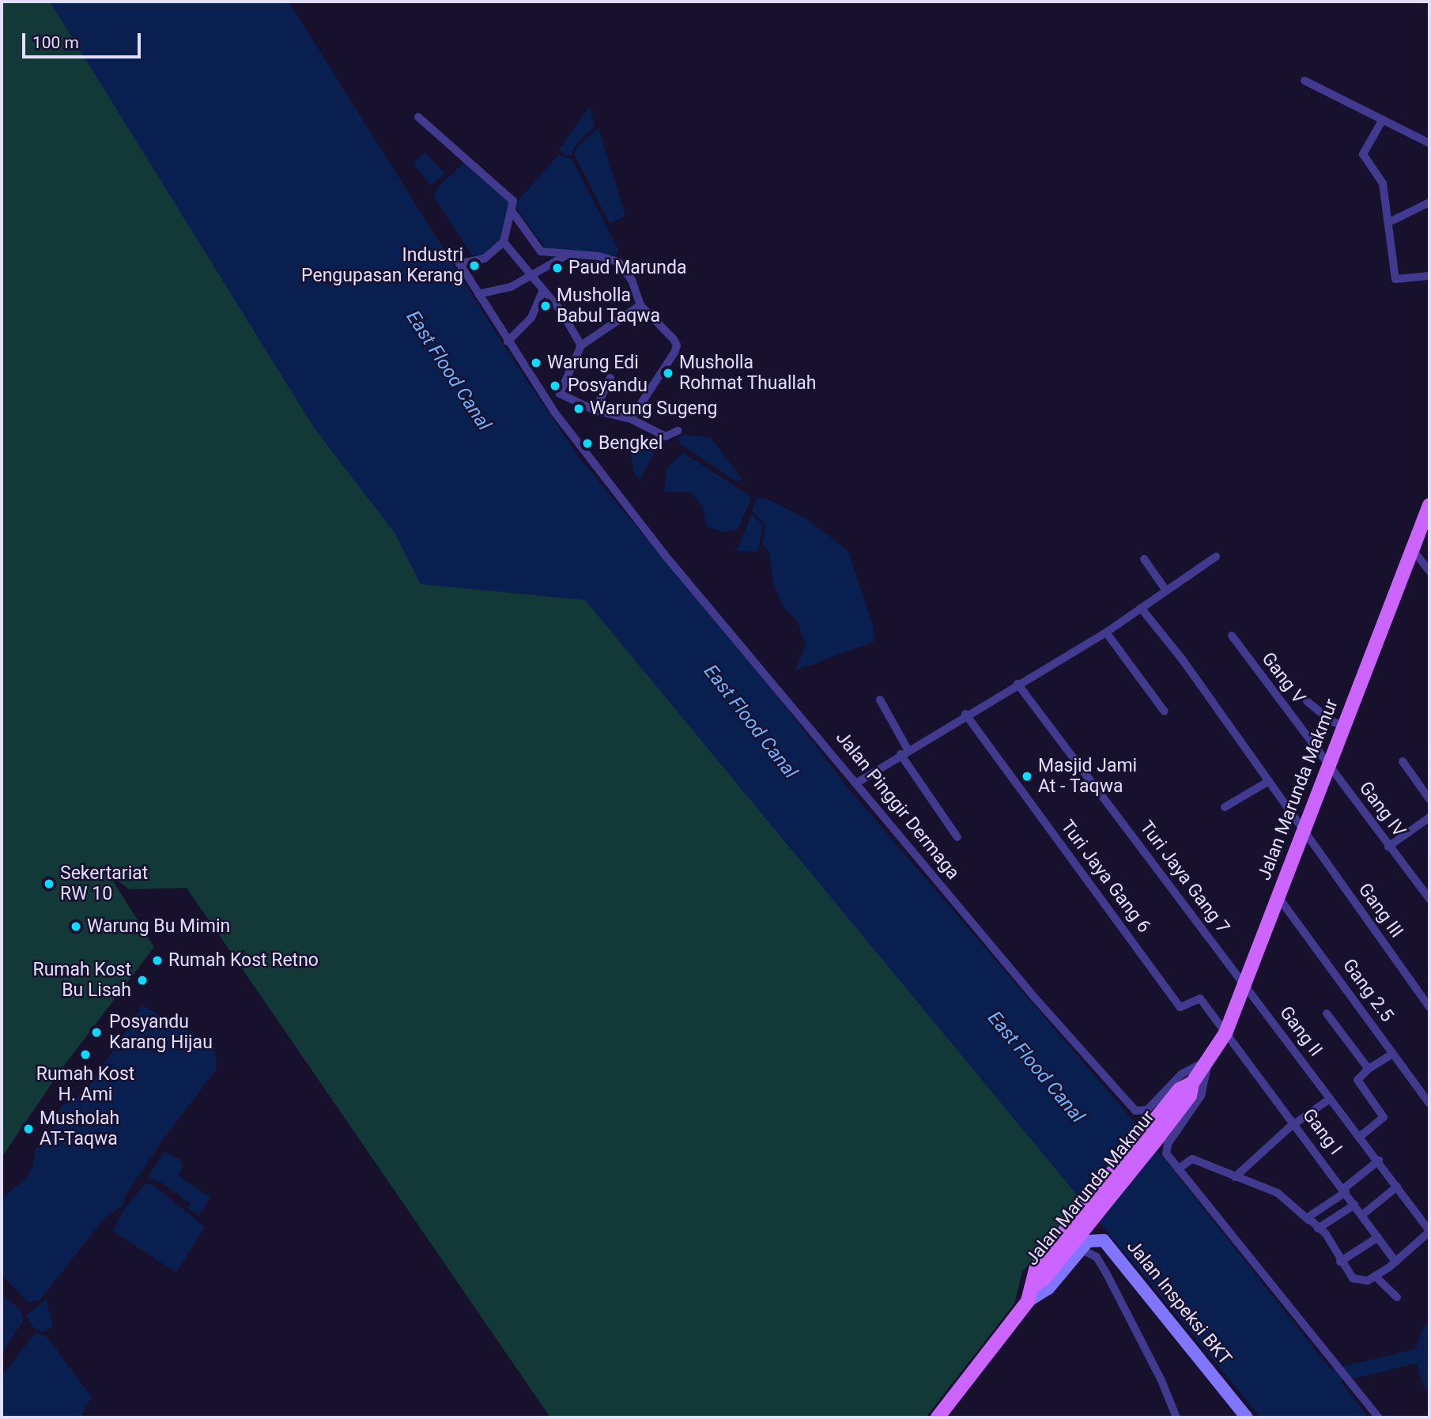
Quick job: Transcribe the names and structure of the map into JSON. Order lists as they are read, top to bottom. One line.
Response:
{"streets":{"main road":["Jalan Marunda Makmur"],"street":["Gang V","Jalan Pinggir Dermaga","Gang IV","Turi Jaya Gang 6","Turi Jaya Gang 7","Gang III","Gang 2.5","Gang II","Gang I","Jalan Inspeksi BKT"]},"crossings":[["Gang V","Jalan Marunda Makmur"],["Gang V","Gang IV"],["Jalan Marunda Makmur","Jalan Pinggir Dermaga"],["Jalan Marunda Makmur","Gang IV"],["Jalan Marunda Makmur","Turi Jaya Gang 6"],["Jalan Marunda Makmur","Turi Jaya Gang 7"],["Jalan Marunda Makmur","Gang III"],["Jalan Marunda Makmur","Gang 2.5"],["Jalan Marunda Makmur","Gang II"],["Jalan Marunda Makmur","Gang I"],["Turi Jaya Gang 6","Gang I"],["Turi Jaya Gang 7","Gang II"]],"water":["East Flood Canal"],"places":["Industri Pengupasan Kerang","Paud Marunda","Musholla Babul Taqwa","Warung Edi","Musholla Rohmat Thuallah","Posyandu","Warung Sugeng","Bengkel","Masjid Jami At - Taqwa","Sekertariat RW 10","Warung Bu Mimin","Rumah Kost Retno","Rumah Kost Bu Lisah","Posyandu Karang Hijau","Rumah Kost H. Ami","Musholah AT-Taqwa"],"scale_bar":"100 m"}
